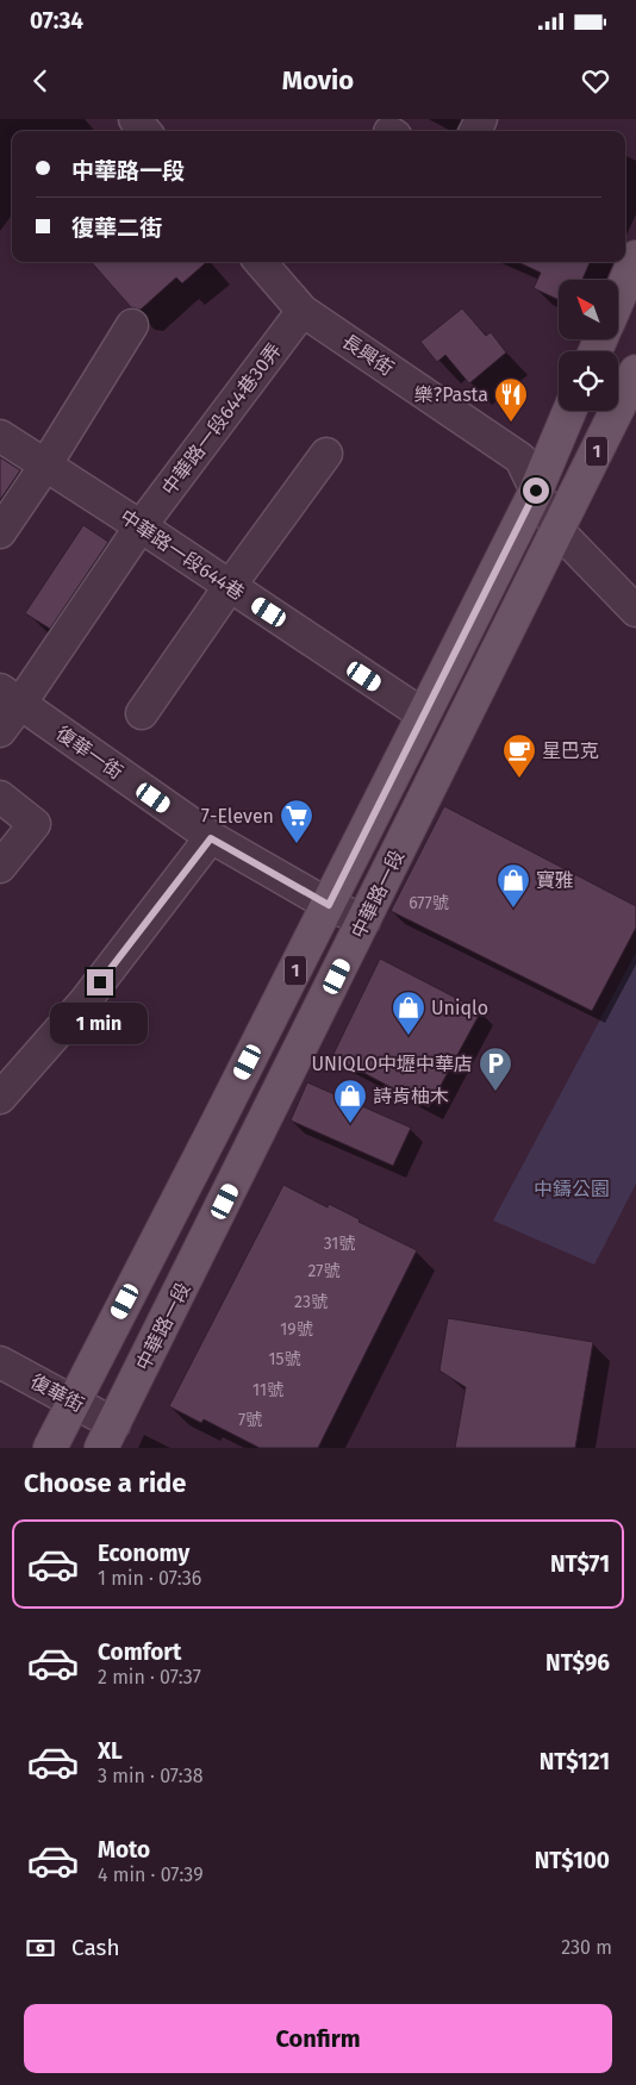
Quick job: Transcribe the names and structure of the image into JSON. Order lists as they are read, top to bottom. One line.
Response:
{"streets":{"main road":["1","中華路一段"],"street":["長興街","中華路一段644巷30弄","中華路一段644巷","復華一街","復華街"]},"crossings":[["長興街","中華路一段644巷30弄"],["長興街","中華路一段"],["中華路一段644巷30弄","中華路一段644巷"],["中華路一段644巷30弄","復華一街"],["中華路一段644巷","中華路一段"],["復華一街","中華路一段"],["中華路一段","復華街"]],"parks":["中鑄公園"],"places":{"restaurant":["樂?Pasta"],"cafe":["星巴克"],"supermarket":["7-Eleven"],"shop":["寶雅","Uniqlo","詩肯柚木"],"parking":["UNIQLO中壢中華店"]},"house_numbers":["677號","31號","27號","23號","19號","15號","11號","7號"],"north":"top left","page":{"status":"07:34","header":"Movio","banner":["中華路一段","復華二街"],"bubble":"1 min","heading":"Choose a ride","list":[{"name":"Economy","note":"1 min · 07:36","value":"NT$71"},{"name":"Comfort","note":"2 min · 07:37","value":"NT$96"},{"name":"XL","note":"3 min · 07:38","value":"NT$121"},{"name":"Moto","note":"4 min · 07:39","value":"NT$100"}],"pay":["Cash","230 m"],"buttons":"Confirm"}}
